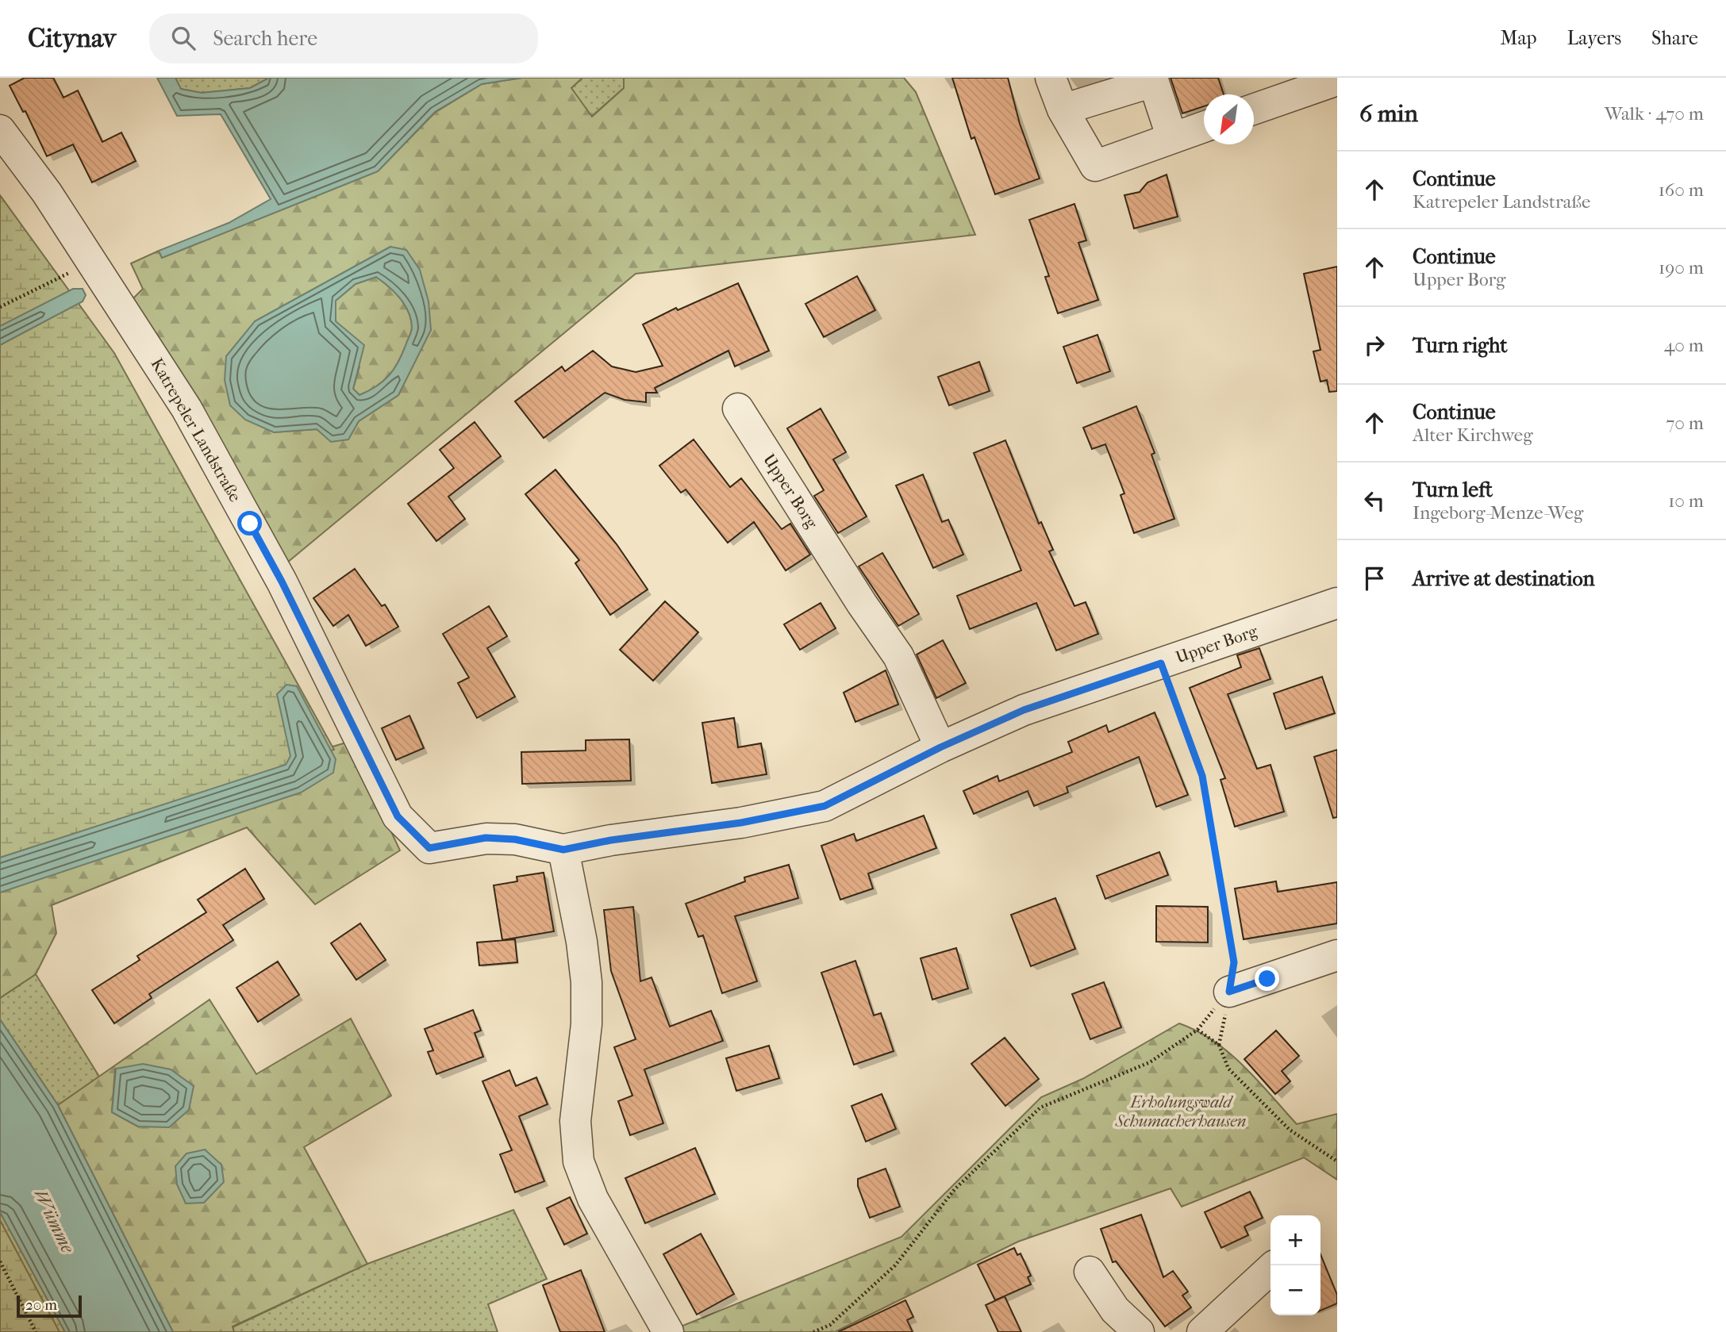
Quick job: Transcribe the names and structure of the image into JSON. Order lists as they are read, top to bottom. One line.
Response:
{"streets":{"street":["Katrepeler Landstraße","Upper Borg"]},"crossings":[["Katrepeler Landstraße","Upper Borg"]],"water":["Wümme"],"parks":["Erholungswald Schumacherhausen"],"scale_bar":"20 m","north":"bottom left","page":{"header":"Citynav","search":"Search here","nav":["Map","Layers","Share"],"heading":["6 min","Walk · 470 m"],"list":[["Continue","Katrepeler Landstraße","160 m"],["Continue","Upper Borg","190 m"],["Turn right","40 m"],["Continue","Alter Kirchweg","70 m"],["Turn left","Ingeborg-Menze-Weg","10 m"],"Arrive at destination"],"map_buttons":["+","−"],"scale":"20 m"}}
